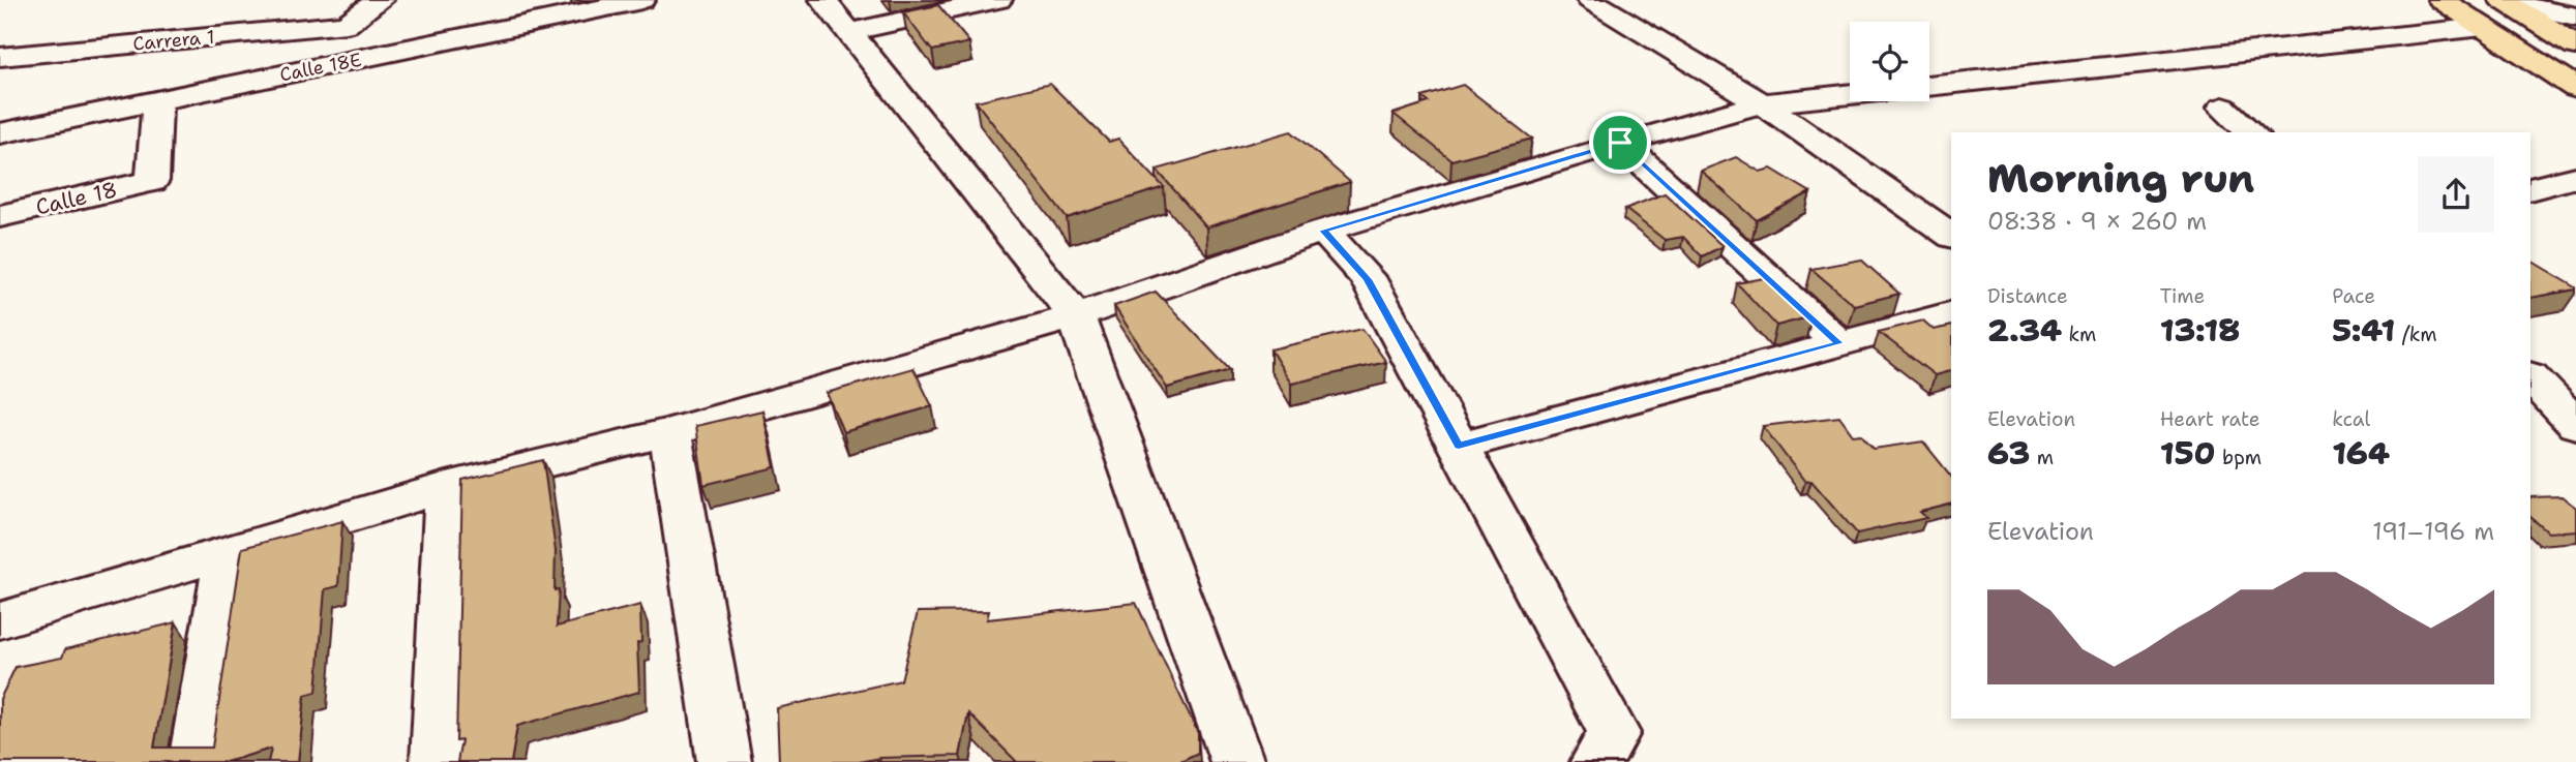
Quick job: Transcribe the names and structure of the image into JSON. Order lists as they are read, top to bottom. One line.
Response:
{"streets":{"street":["Carrera 1","Calle 18E","Calle 18"]},"crossings":[["Calle 18E","Calle 18"]],"page":{"heading":["Morning run","08:38 · 9 × 260 m"],"stats":[["Distance","2.34 km"],["Time","13:18"],["Pace","5:41 /km"],["Elevation","63 m"],["Heart rate","150 bpm"],["kcal","164"]],"chart":["Elevation","191–196 m"]}}
